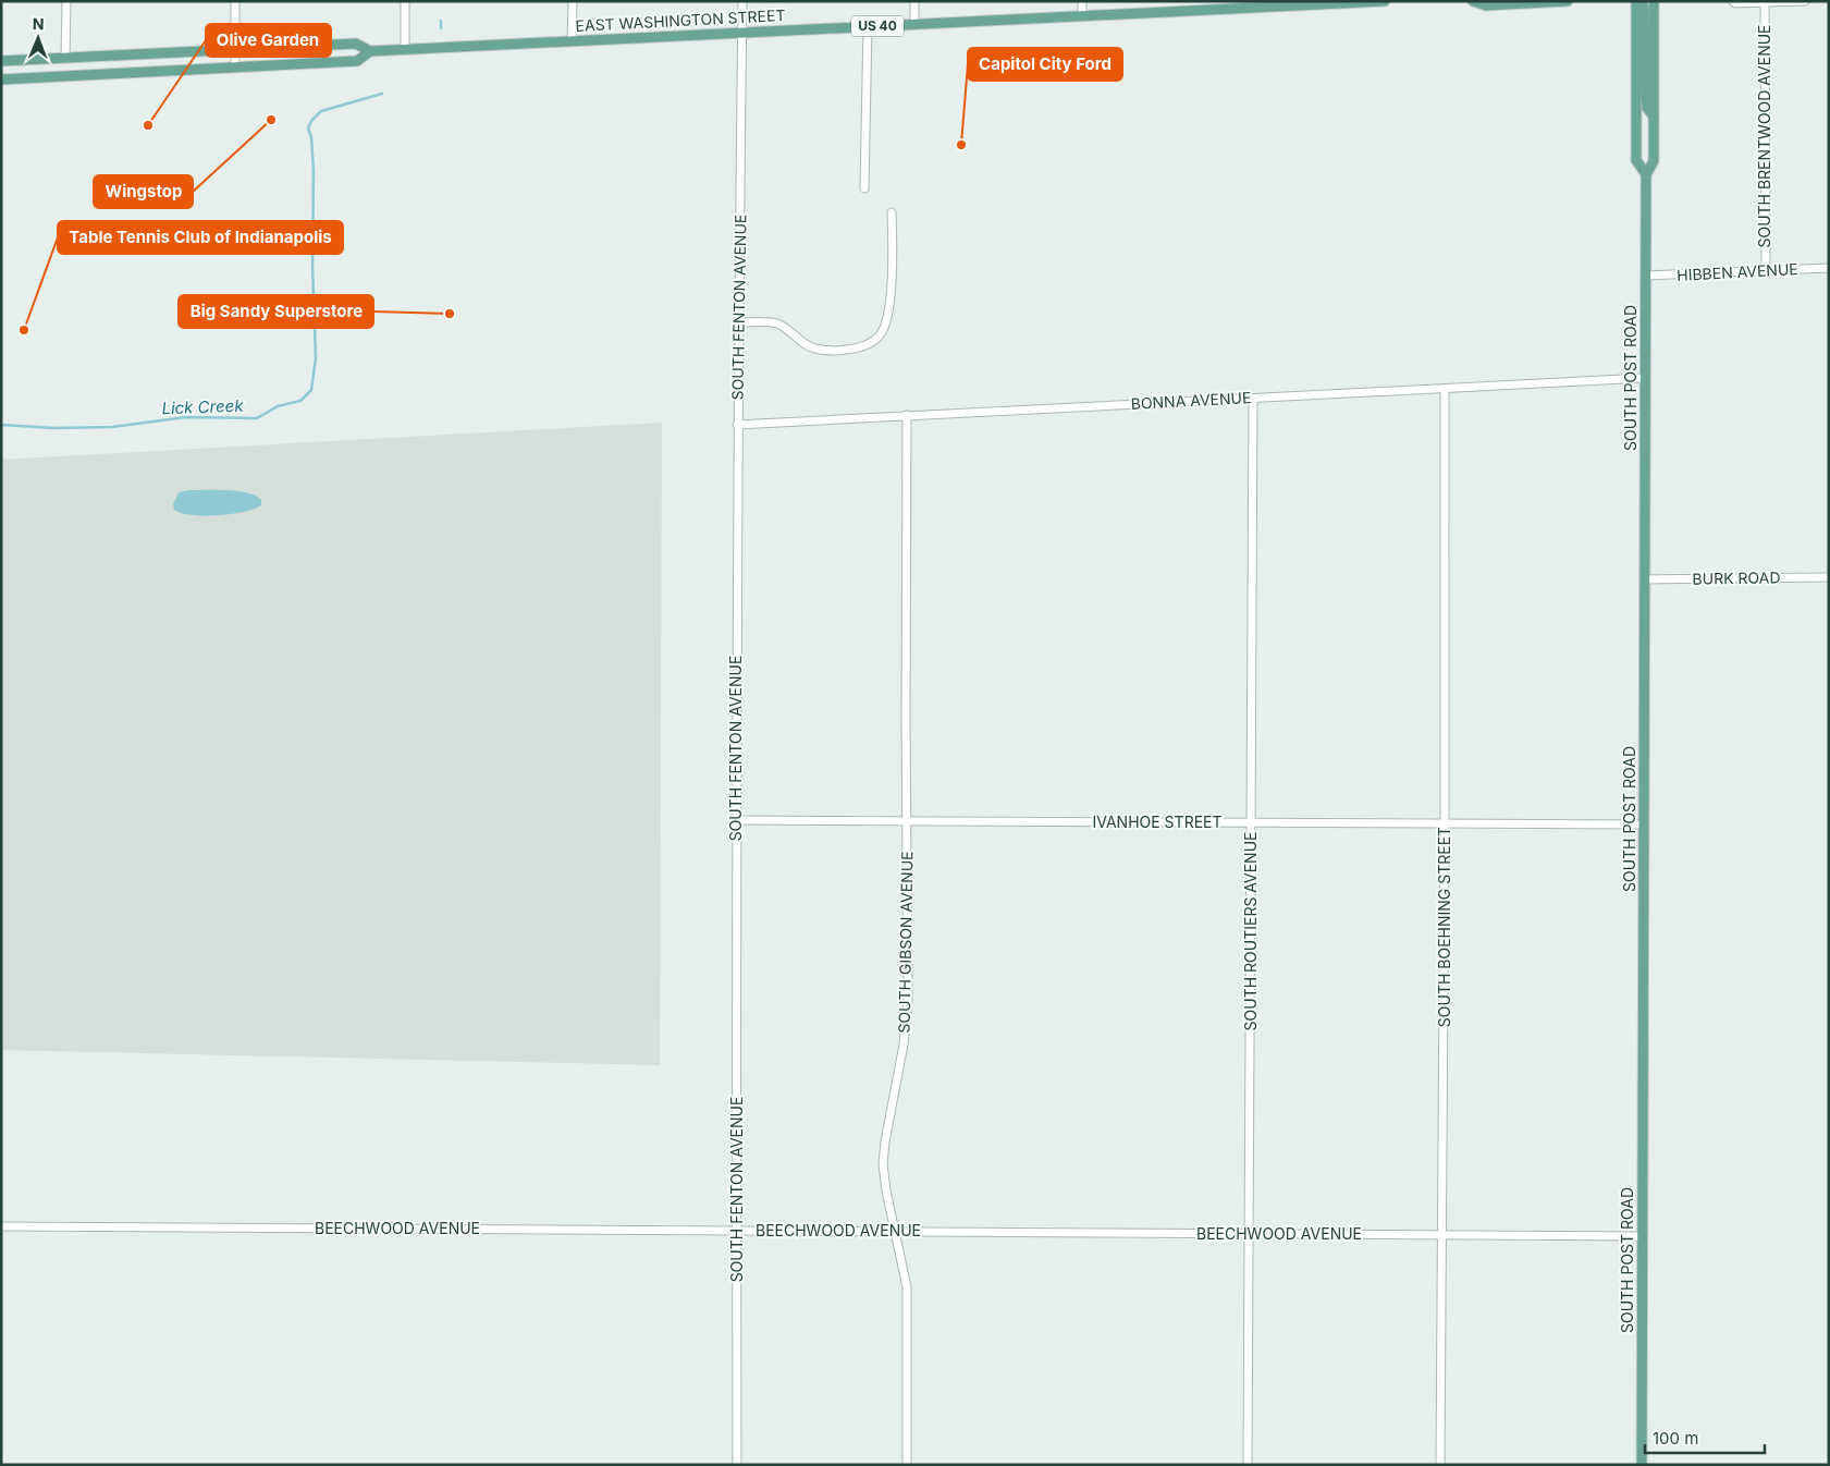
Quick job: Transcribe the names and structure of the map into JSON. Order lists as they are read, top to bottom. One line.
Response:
{"streets":{"main road":["EAST WASHINGTON STREET","US 40","SOUTH POST ROAD"],"street":["SOUTH BRENTWOOD AVENUE","HIBBEN AVENUE","SOUTH FENTON AVENUE","BONNA AVENUE","BURK ROAD","IVANHOE STREET","SOUTH BOEHNING STREET","SOUTH ROUTIERS AVENUE","SOUTH GIBSON AVENUE","BEECHWOOD AVENUE"]},"crossings":[["EAST WASHINGTON STREET","SOUTH FENTON AVENUE"],["SOUTH BRENTWOOD AVENUE","HIBBEN AVENUE"],["HIBBEN AVENUE","SOUTH POST ROAD"],["SOUTH FENTON AVENUE","BONNA AVENUE"],["SOUTH FENTON AVENUE","IVANHOE STREET"],["SOUTH FENTON AVENUE","BEECHWOOD AVENUE"],["SOUTH POST ROAD","BONNA AVENUE"],["SOUTH POST ROAD","BURK ROAD"],["SOUTH POST ROAD","IVANHOE STREET"],["SOUTH POST ROAD","BEECHWOOD AVENUE"],["BONNA AVENUE","SOUTH BOEHNING STREET"],["BONNA AVENUE","SOUTH ROUTIERS AVENUE"],["BONNA AVENUE","SOUTH GIBSON AVENUE"],["IVANHOE STREET","SOUTH BOEHNING STREET"],["IVANHOE STREET","SOUTH ROUTIERS AVENUE"],["IVANHOE STREET","SOUTH GIBSON AVENUE"],["SOUTH BOEHNING STREET","BEECHWOOD AVENUE"],["SOUTH ROUTIERS AVENUE","BEECHWOOD AVENUE"],["SOUTH GIBSON AVENUE","BEECHWOOD AVENUE"]],"water":["Lick Creek"],"places":["Wingstop","Olive Garden","Capitol City Ford","Big Sandy Superstore","Table Tennis Club of Indianapolis"],"scale_bar":"100 m","north":"top"}
